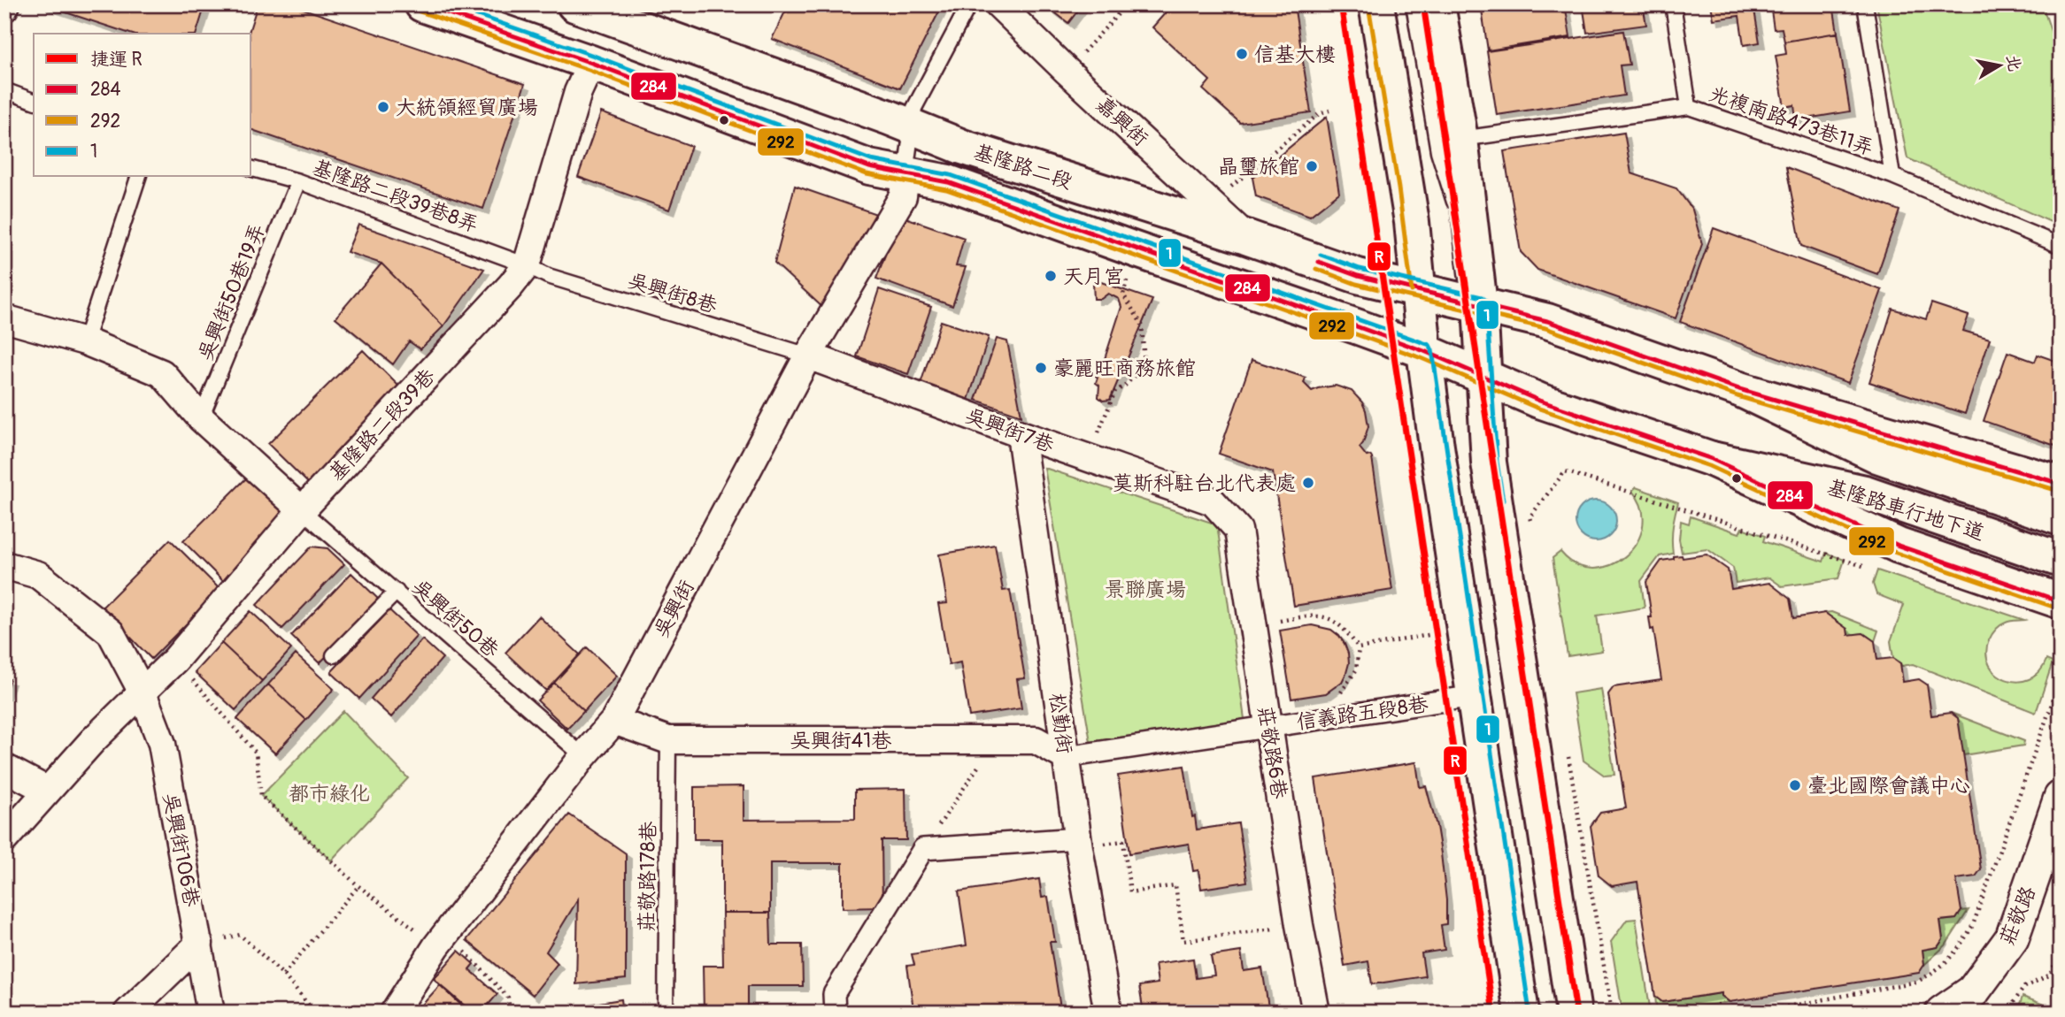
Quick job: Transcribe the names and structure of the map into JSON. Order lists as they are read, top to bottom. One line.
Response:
{"streets":{"main road":["基隆路二段","基隆路車行地下道"],"street":["嘉興街","基隆路二段39巷","吳興街7巷","吳興街","信義路五段8巷","松勤街","吳興街41巷","莊敬路6巷","吳興街106巷","莊敬路"],"lane":["光複南路473巷11弄","基隆路二段39巷8弄","吳興街50巷19弄","吳興街8巷","吳興街50巷","莊敬路178巷"]},"crossings":[["嘉興街","基隆路二段"],["基隆路二段","基隆路二段39巷"],["基隆路二段","基隆路車行地下道"],["基隆路二段","吳興街"],["基隆路二段39巷8弄","吳興街50巷19弄"],["基隆路二段39巷8弄","吳興街8巷"],["基隆路二段39巷8弄","基隆路二段39巷"],["吳興街8巷","基隆路二段39巷"],["吳興街8巷","吳興街7巷"],["吳興街8巷","吳興街"],["基隆路二段39巷","吳興街50巷"],["基隆路二段39巷","吳興街106巷"],["吳興街7巷","吳興街"],["吳興街7巷","松勤街"],["吳興街7巷","莊敬路6巷"],["吳興街","吳興街50巷"],["吳興街","吳興街41巷"],["信義路五段8巷","松勤街"],["信義路五段8巷","吳興街41巷"],["信義路五段8巷","莊敬路6巷"],["松勤街","吳興街41巷"],["吳興街41巷","莊敬路178巷"]],"parks":["景聯廣場","都市綠化"],"places":["信基大樓","大統領經貿廣場","晶璽旅館","天月宮","豪麗旺商務旅館","莫斯科駐台北代表處","臺北國際會議中心"],"lines":["metro line R","transit line 284","transit line 1","transit line 292"],"legend":["捷運 R","284","292","1"],"north":"right"}
